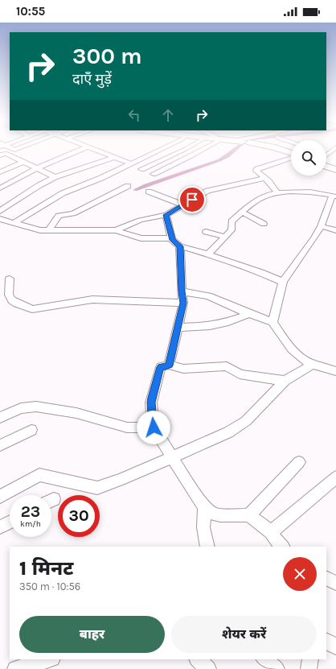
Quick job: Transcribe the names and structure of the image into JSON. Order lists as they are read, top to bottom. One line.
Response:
{"page":{"status":"10:55","turn":["300 m","दाएँ मुड़ें"],"speed":"23 km/h","limit":"30","heading":["1 मिनट","350 m · 10:56"],"buttons":["बाहर","शेयर करें"]}}
